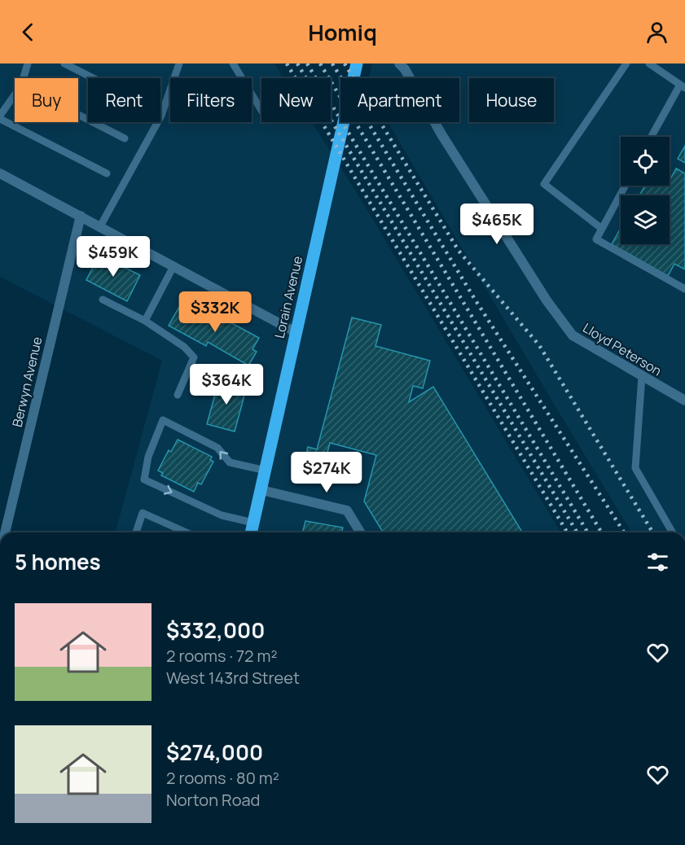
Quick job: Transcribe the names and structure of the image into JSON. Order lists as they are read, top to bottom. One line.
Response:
{"streets":{"main road":["Lorain Avenue"],"street":["Lloyd Peterson","Berwyn Avenue"]},"page":{"header":"Homiq","chip":["Buy","Rent","Filters","New","Apartment","House"],"price":["$465K","$459K","$332K","$364K","$274K"],"heading":"5 homes","list":[{"name":"$332,000","note":"2 rooms · 72 m² · West 143rd Street"},{"name":"$274,000","note":"2 rooms · 80 m² · Norton Road"}]}}
